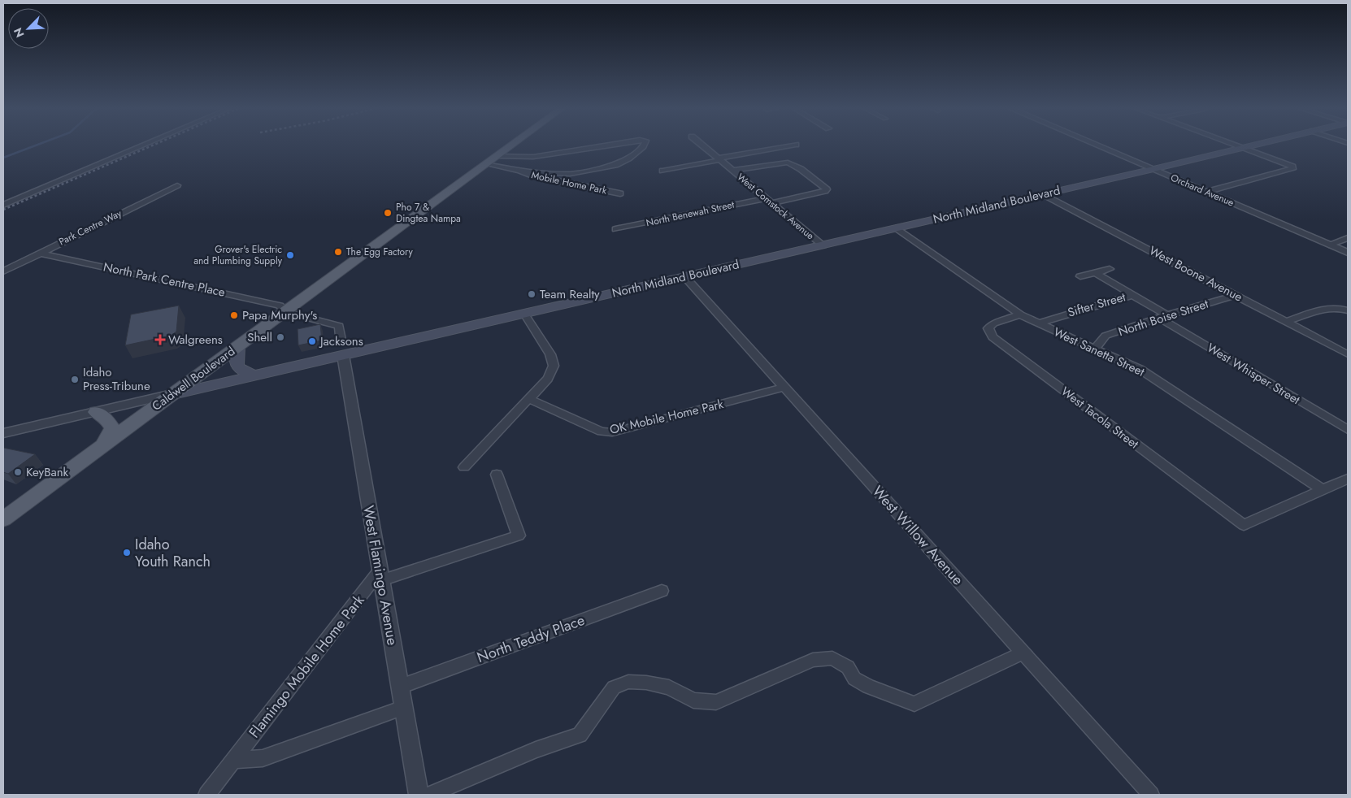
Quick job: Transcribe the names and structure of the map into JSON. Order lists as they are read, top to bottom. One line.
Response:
{"streets":{"main road":["North Midland Boulevard","Caldwell Boulevard"],"street":["Mobile Home Park","Orchard Avenue","West Comstock Avenue","North Benewah Street","Park Centre Way","West Boone Avenue","North Park Centre Place","Sifter Street","North Boise Street","West Sanetta Street","West Whisper Street","OK Mobile Home Park","West Tacola Street","West Willow Avenue","West Flamingo Avenue","North Teddy Place","Flamingo Mobile Home Park"]},"crossings":[["Mobile Home Park","Caldwell Boulevard"],["Orchard Avenue","North Midland Boulevard"],["North Midland Boulevard","West Comstock Avenue"],["North Midland Boulevard","West Boone Avenue"],["North Midland Boulevard","North Park Centre Place"],["North Midland Boulevard","West Sanetta Street"],["North Midland Boulevard","Caldwell Boulevard"],["North Midland Boulevard","West Willow Avenue"],["North Midland Boulevard","West Flamingo Avenue"],["West Comstock Avenue","North Benewah Street"],["Park Centre Way","North Park Centre Place"],["West Boone Avenue","North Boise Street"],["North Park Centre Place","Caldwell Boulevard"],["North Park Centre Place","West Flamingo Avenue"],["Sifter Street","West Sanetta Street"],["Sifter Street","West Whisper Street"],["North Boise Street","West Sanetta Street"],["North Boise Street","West Whisper Street"],["West Sanetta Street","West Tacola Street"],["OK Mobile Home Park","West Willow Avenue"],["West Flamingo Avenue","North Teddy Place"],["West Flamingo Avenue","Flamingo Mobile Home Park"]],"places":{"other":["Pho 7 & Dingtea Nampa","The Egg Factory","Grover's Electric and Plumbing Supply","Team Realty","Papa Murphy's","Shell","Jacksons","Idaho Press-Tribune","KeyBank","Idaho Youth Ranch"],"health":["Walgreens"]},"north":"bottom left"}
